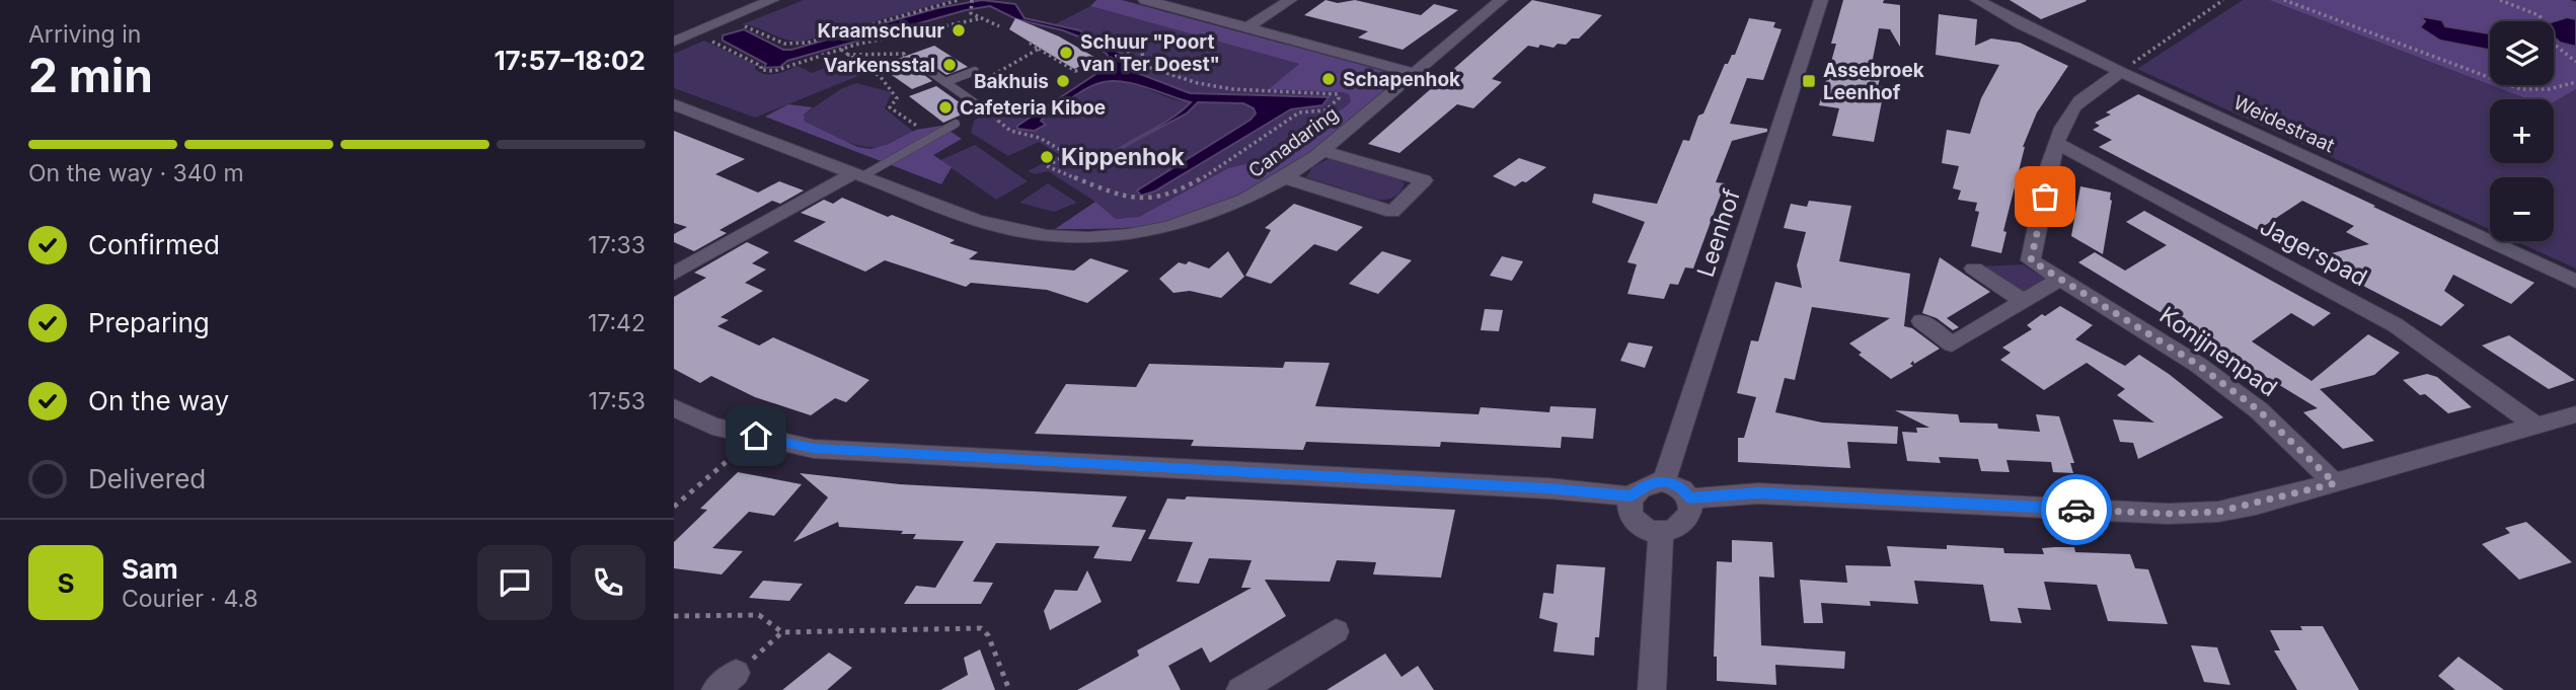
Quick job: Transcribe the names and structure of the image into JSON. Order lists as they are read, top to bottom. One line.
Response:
{"streets":{"street":["Weidestraat","Canadaring","Leenhof","Jagerspad","Konijnenpad"]},"crossings":[["Weidestraat","Konijnenpad"],["Jagerspad","Konijnenpad"]],"places":{"other":["Kraamschuur","Schuur \"Poort van Ter Doest\"","Varkensstal","Schapenhok","Bakhuis","Cafeteria Kiboe","Kippenhok"],"transit":["Assebroek Leenhof"]},"page":{"heading":["2 min","Arriving in","17:57–18:02"],"panel":["Sam","Courier · 4.8"],"map_buttons":["+","−"],"bar":"On the way · 340 m","list":[["Confirmed","17:33"],["Preparing","17:42"],["On the way","17:53"],"Delivered"],"round":"S"}}
